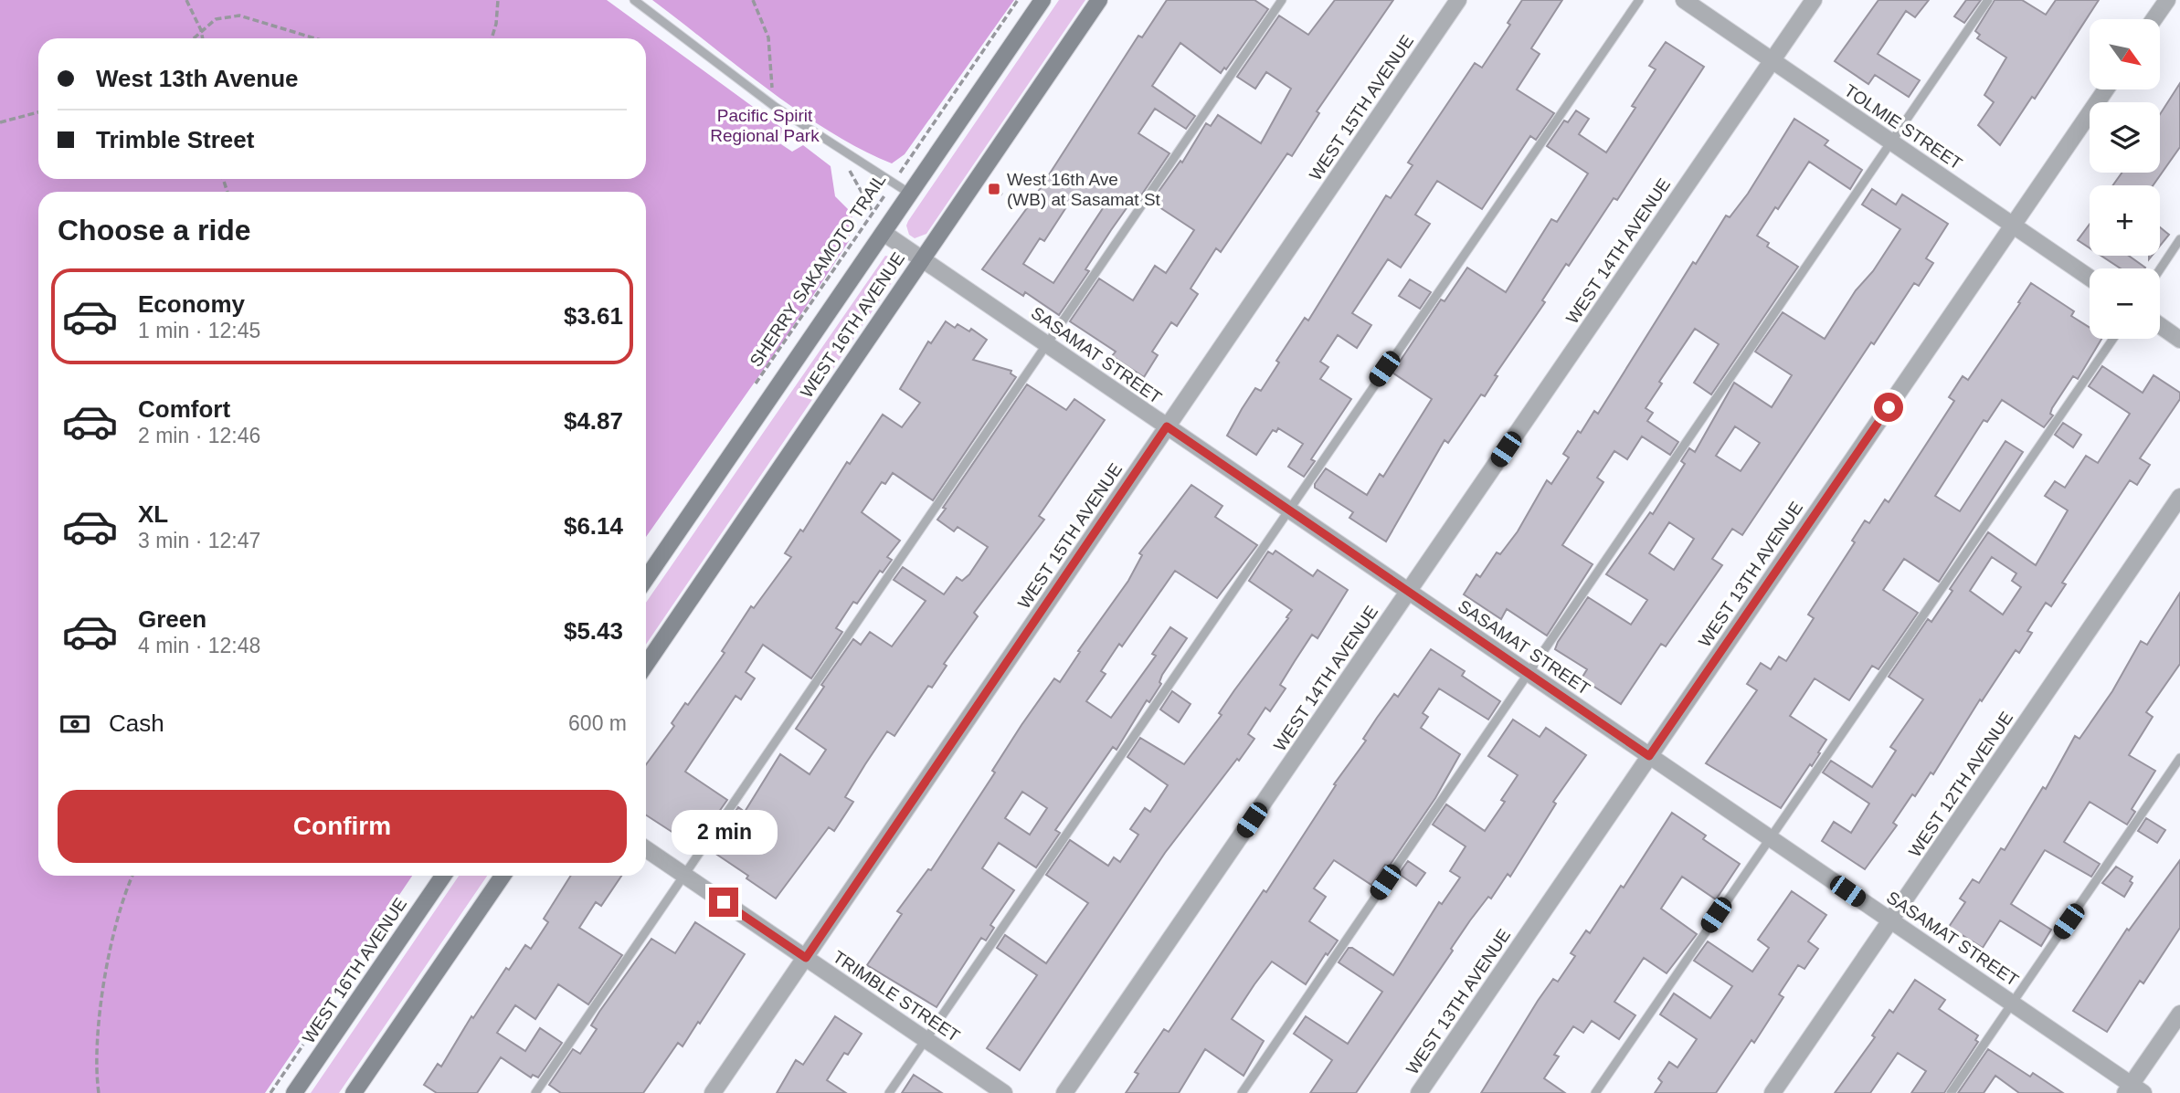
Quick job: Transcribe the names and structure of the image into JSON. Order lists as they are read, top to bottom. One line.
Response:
{"streets":{"main road":["WEST 16TH AVENUE"],"street":["WEST 15TH AVENUE","TOLMIE STREET","WEST 14TH AVENUE","SASAMAT STREET","WEST 13TH AVENUE","WEST 12TH AVENUE","TRIMBLE STREET"],"path":["SHERRY SAKAMOTO TRAIL"]},"crossings":[["WEST 15TH AVENUE","SASAMAT STREET"],["WEST 15TH AVENUE","TRIMBLE STREET"],["TOLMIE STREET","WEST 14TH AVENUE"],["TOLMIE STREET","WEST 13TH AVENUE"],["WEST 14TH AVENUE","SASAMAT STREET"],["WEST 16TH AVENUE","SASAMAT STREET"],["SASAMAT STREET","WEST 13TH AVENUE"],["SASAMAT STREET","WEST 12TH AVENUE"]],"parks":["Pacific Spirit Regional Park"],"places":{"transit":["West 16th Ave (WB) at Sasamat St"]},"north":"bottom right","page":{"map_buttons":["+","−"],"banner":["West 13th Avenue","Trimble Street"],"heading":"Choose a ride","list":[{"name":"Economy","note":"1 min · 12:45","value":"$3.61"},{"name":"Comfort","note":"2 min · 12:46","value":"$4.87"},{"name":"XL","note":"3 min · 12:47","value":"$6.14"},{"name":"Green","note":"4 min · 12:48","value":"$5.43"}],"pay":["Cash","600 m"],"buttons":"Confirm","bubble":"2 min"}}
